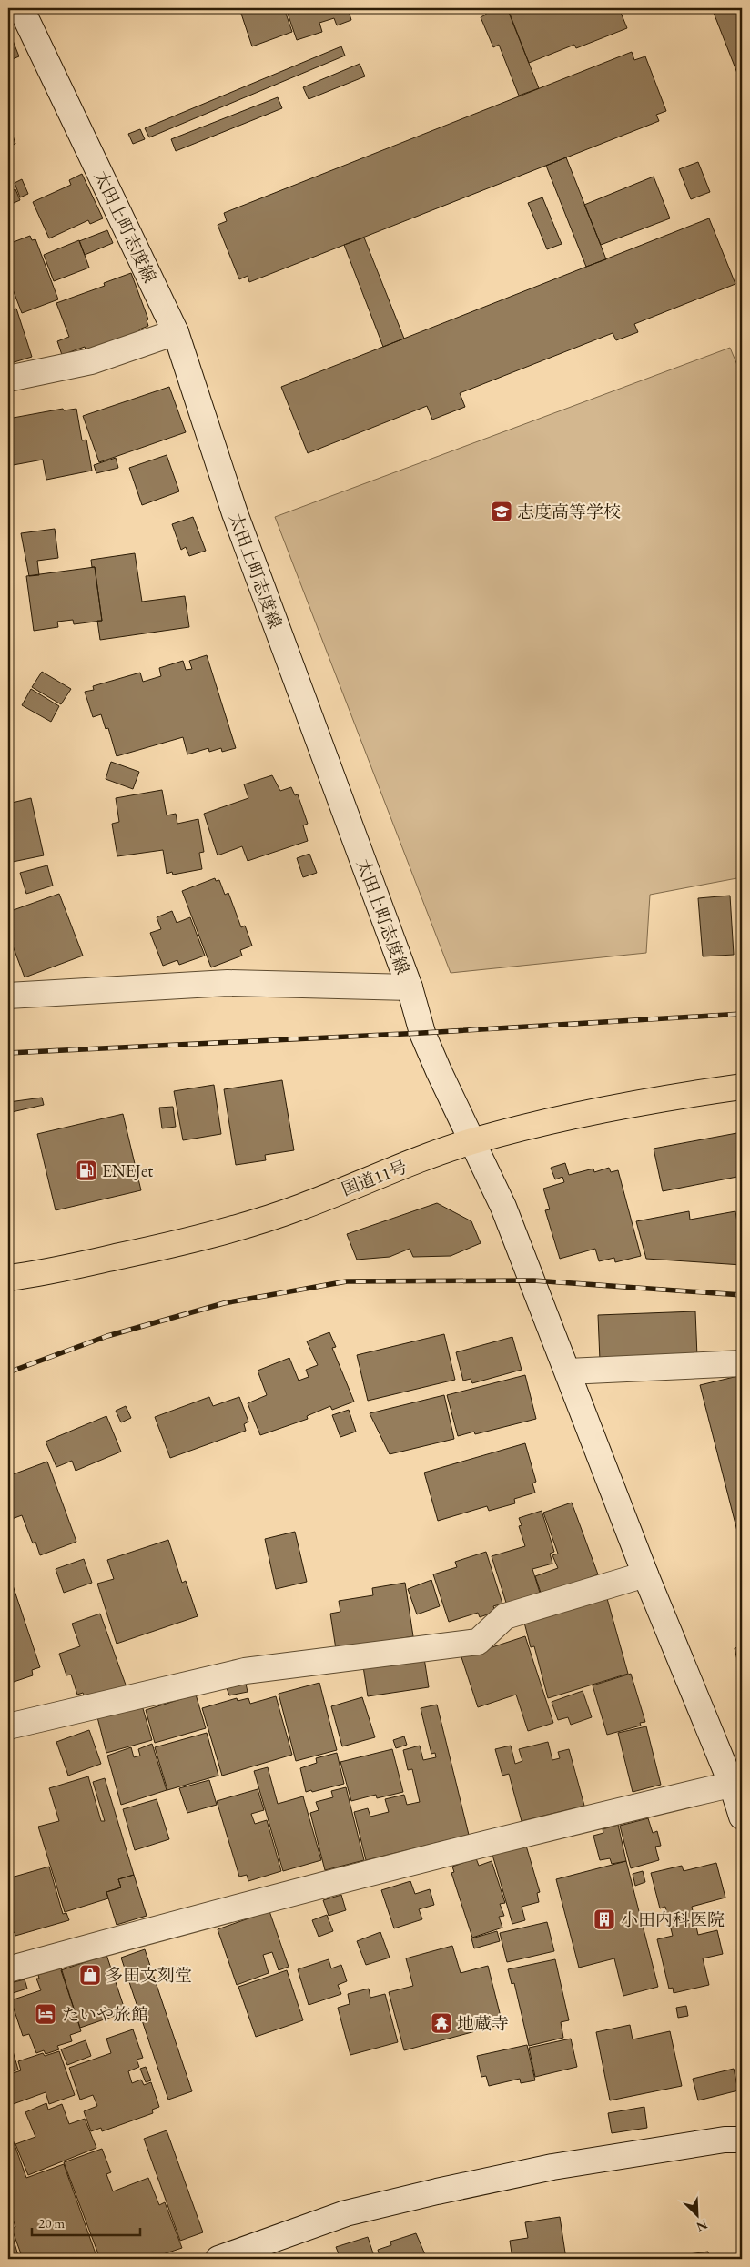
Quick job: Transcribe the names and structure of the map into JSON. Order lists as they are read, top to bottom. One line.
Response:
{"streets":{"highway":["国道11号"],"street":["太田上町志度線"]},"crossings":[["太田上町志度線","国道11号"]],"places":{"school or university":["志度高等学校"],"fuel station":["ENEJet"],"building":["小田内科医院"],"shop":["多田文刻堂"],"hotel":["たいや旅館"],"temple":["地蔵寺"]},"scale_bar":"20 m","north":"bottom right"}
